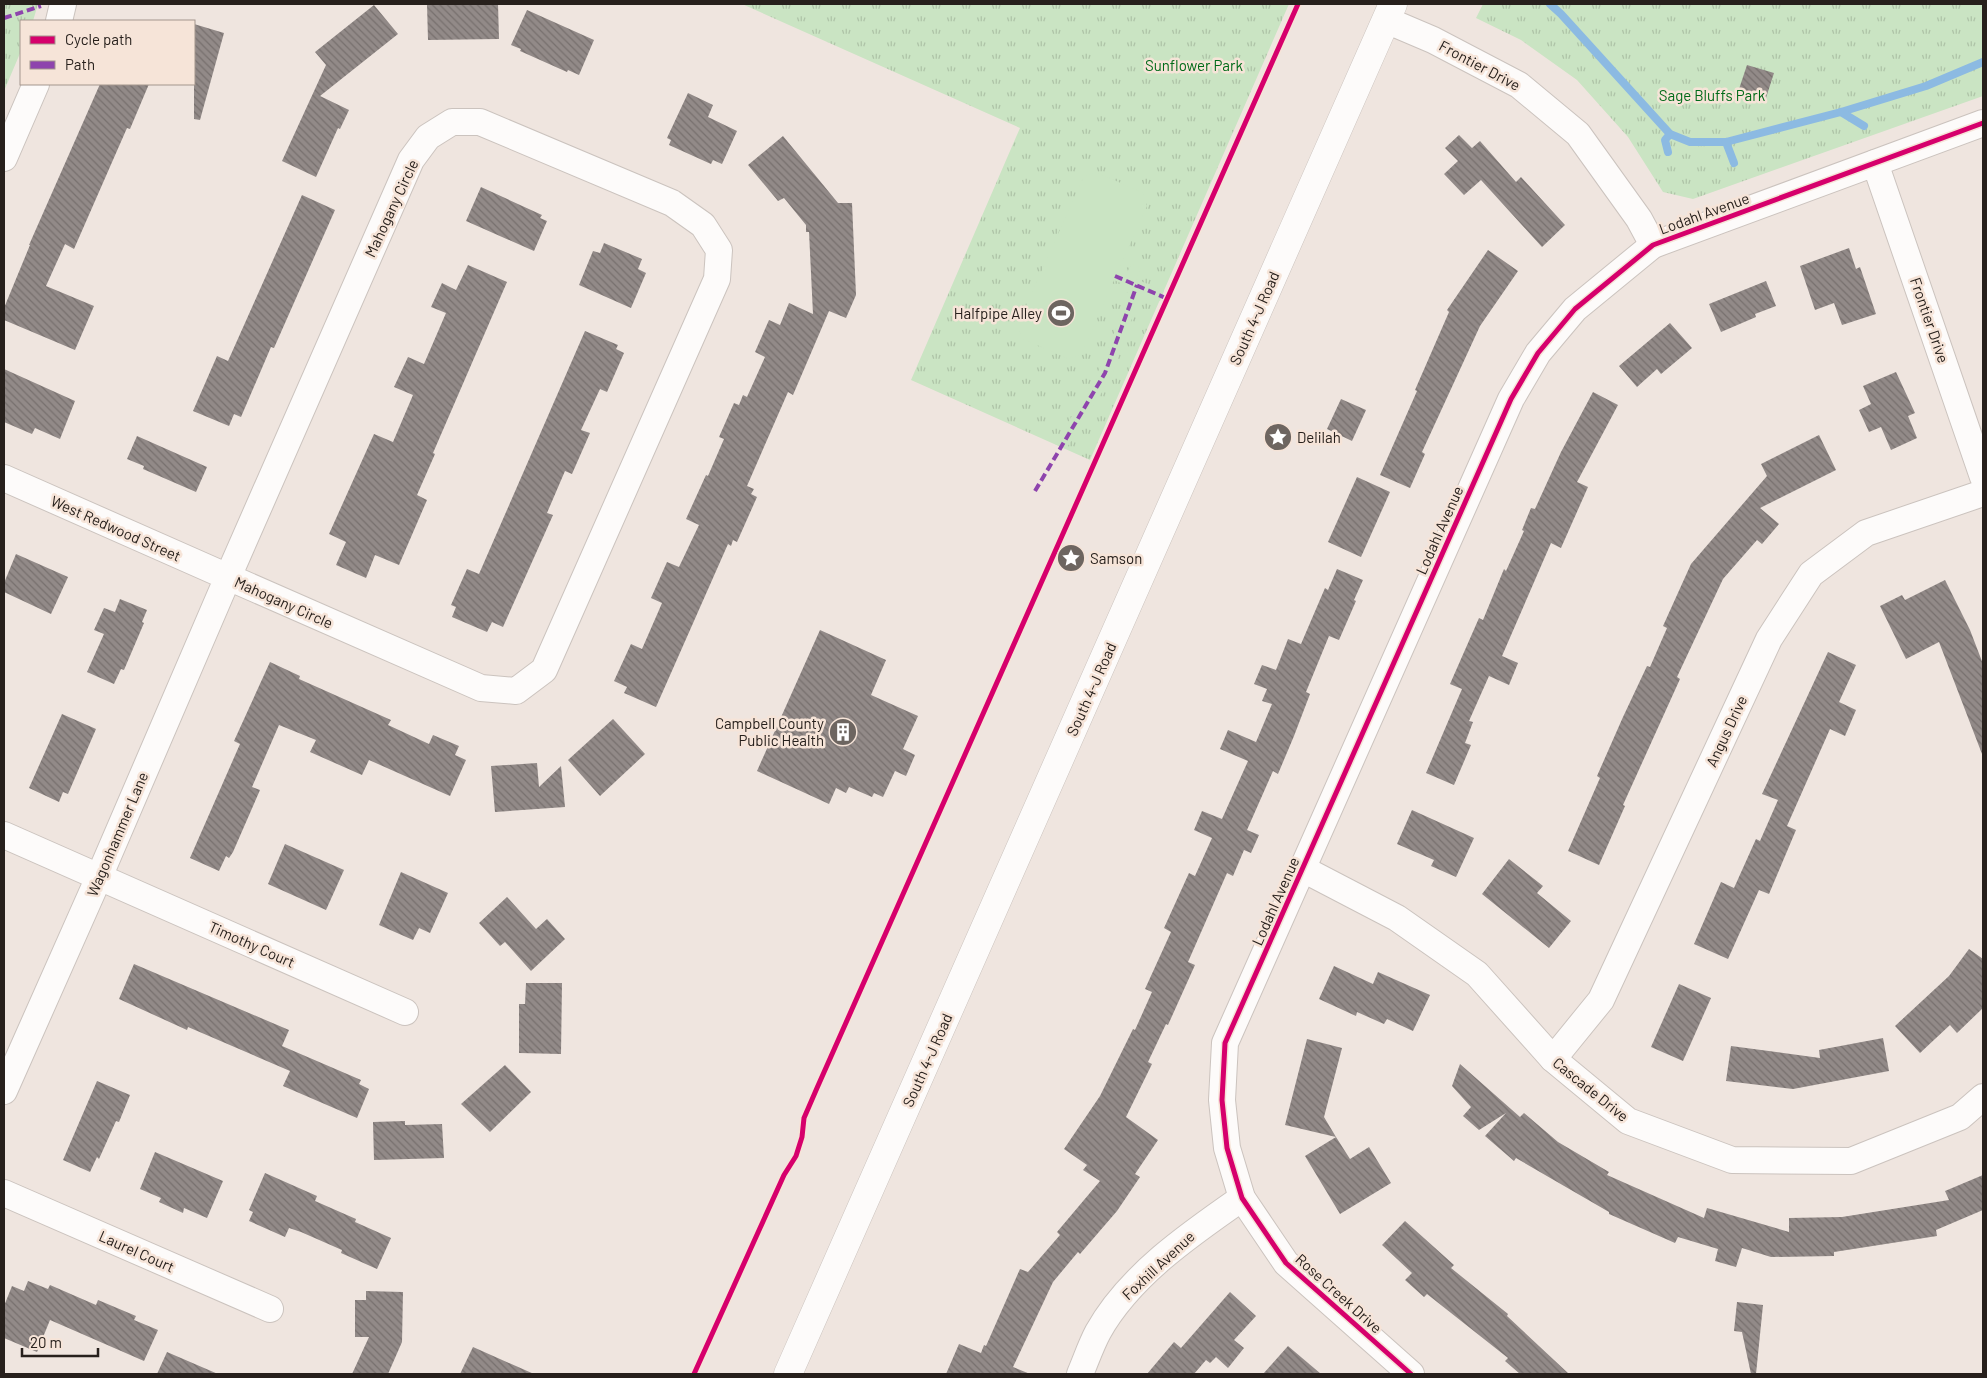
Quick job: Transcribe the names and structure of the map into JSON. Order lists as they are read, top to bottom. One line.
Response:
{"streets":{"main road":["South 4-J Road"],"street":["Frontier Drive","Mahogany Circle","Lodahl Avenue","West Redwood Street","Angus Drive","Wagonhammer Lane","Timothy Court","Cascade Drive","Laurel Court","Foxhill Avenue","Rose Creek Drive"]},"crossings":[["Frontier Drive","Lodahl Avenue"],["Frontier Drive","South 4-J Road"],["Mahogany Circle","West Redwood Street"],["Mahogany Circle","Wagonhammer Lane"],["Lodahl Avenue","Cascade Drive"],["Lodahl Avenue","Foxhill Avenue"],["Lodahl Avenue","Rose Creek Drive"],["West Redwood Street","Wagonhammer Lane"],["Angus Drive","Cascade Drive"],["Wagonhammer Lane","Timothy Court"],["Foxhill Avenue","Rose Creek Drive"]],"parks":["Sunflower Park","Sage Bluffs Park"],"places":{"sports":["Halfpipe Alley"],"place":["Delilah","Samson"],"building":["Campbell County Public Health"]},"legend":["Cycle path","Path"],"scale_bar":"20 m"}
